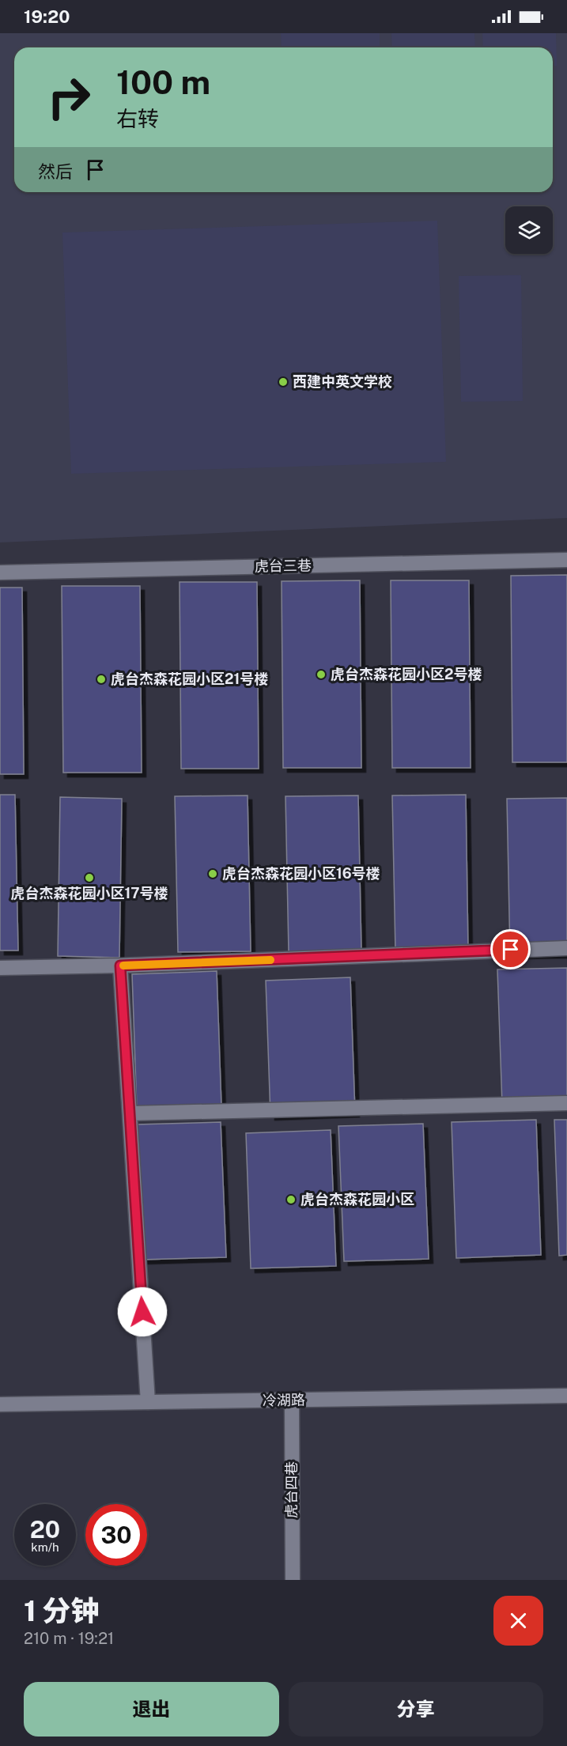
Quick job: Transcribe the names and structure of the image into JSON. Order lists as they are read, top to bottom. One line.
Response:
{"streets":{"street":["虎台三巷","冷湖路","虎台四巷"]},"crossings":[["冷湖路","虎台四巷"]],"places":["西建中英文学校","虎台杰森花园小区2号楼","虎台杰森花园小区21号楼","虎台杰森花园小区16号楼","虎台杰森花园小区17号楼","虎台杰森花园小区"],"page":{"status":"19:20","turn":["100 m","右转"],"then":"然后","speed":"20 km/h","limit":"30","heading":["1 分钟","210 m · 19:21"],"buttons":["退出","分享"]}}
